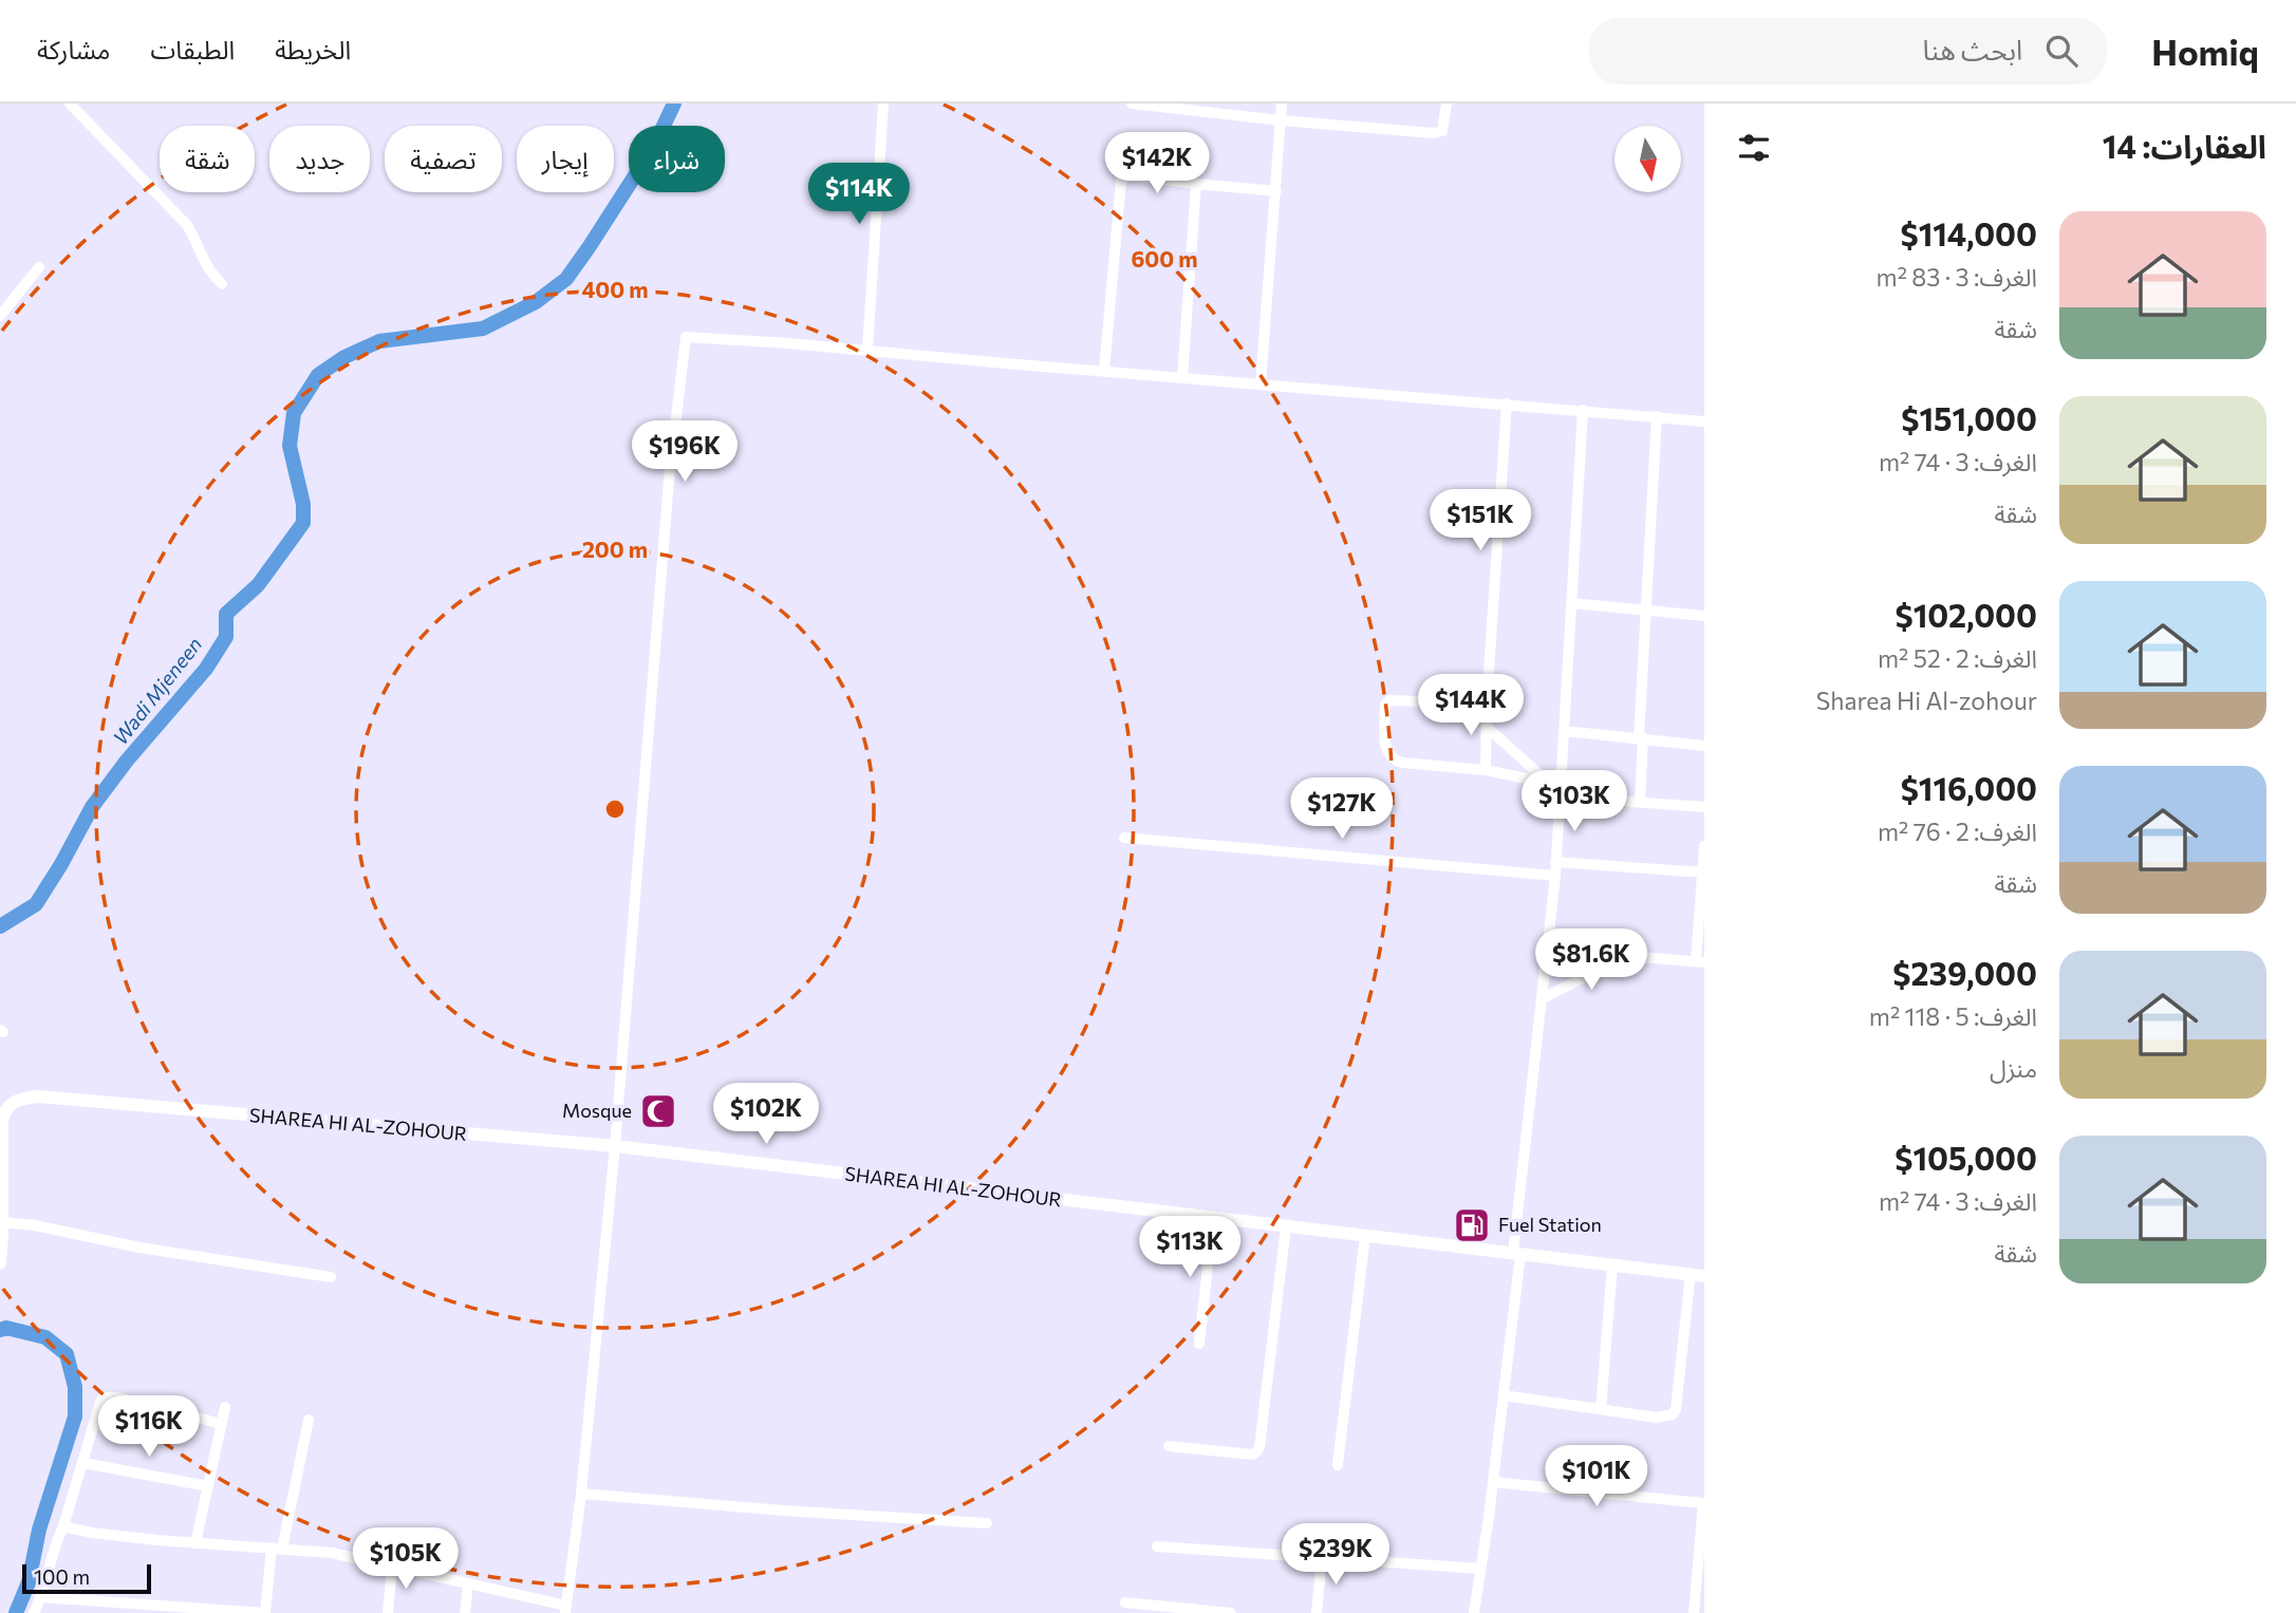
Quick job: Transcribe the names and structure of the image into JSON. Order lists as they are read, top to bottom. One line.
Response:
{"streets":{"street":["SHAREA HI AL-ZOHOUR"]},"water":["Wadi Mjeneen"],"places":{"mosque":["Mosque"],"fuel station":["Fuel Station"]},"scale_bar":"100 m","north":"bottom","page":{"header":"Homiq","search":"ابحث هنا","nav":["الخريطة","الطبقات","مشاركة"],"heading":"العقارات: 14","chip":["شراء","إيجار","تصفية","جديد","شقة"],"price":["$142K","$114K","$196K","$151K","$144K","$103K","$127K","$81.6K","$102K","$113K","$116K","$101K","$239K","$105K"],"list":[{"name":"$114,000","note":"الغرف: 3 · 83 m² · شقة"},{"name":"$151,000","note":"الغرف: 3 · 74 m² · شقة"},{"name":"$102,000","note":"الغرف: 2 · 52 m² · Sharea Hi Al-zohour"},{"name":"$116,000","note":"الغرف: 2 · 76 m² · شقة"},{"name":"$239,000","note":"الغرف: 5 · 118 m² · منزل"},{"name":"$105,000","note":"الغرف: 3 · 74 m² · شقة"}],"scale":"100 m"},"rings":["600 m","400 m","200 m"]}
